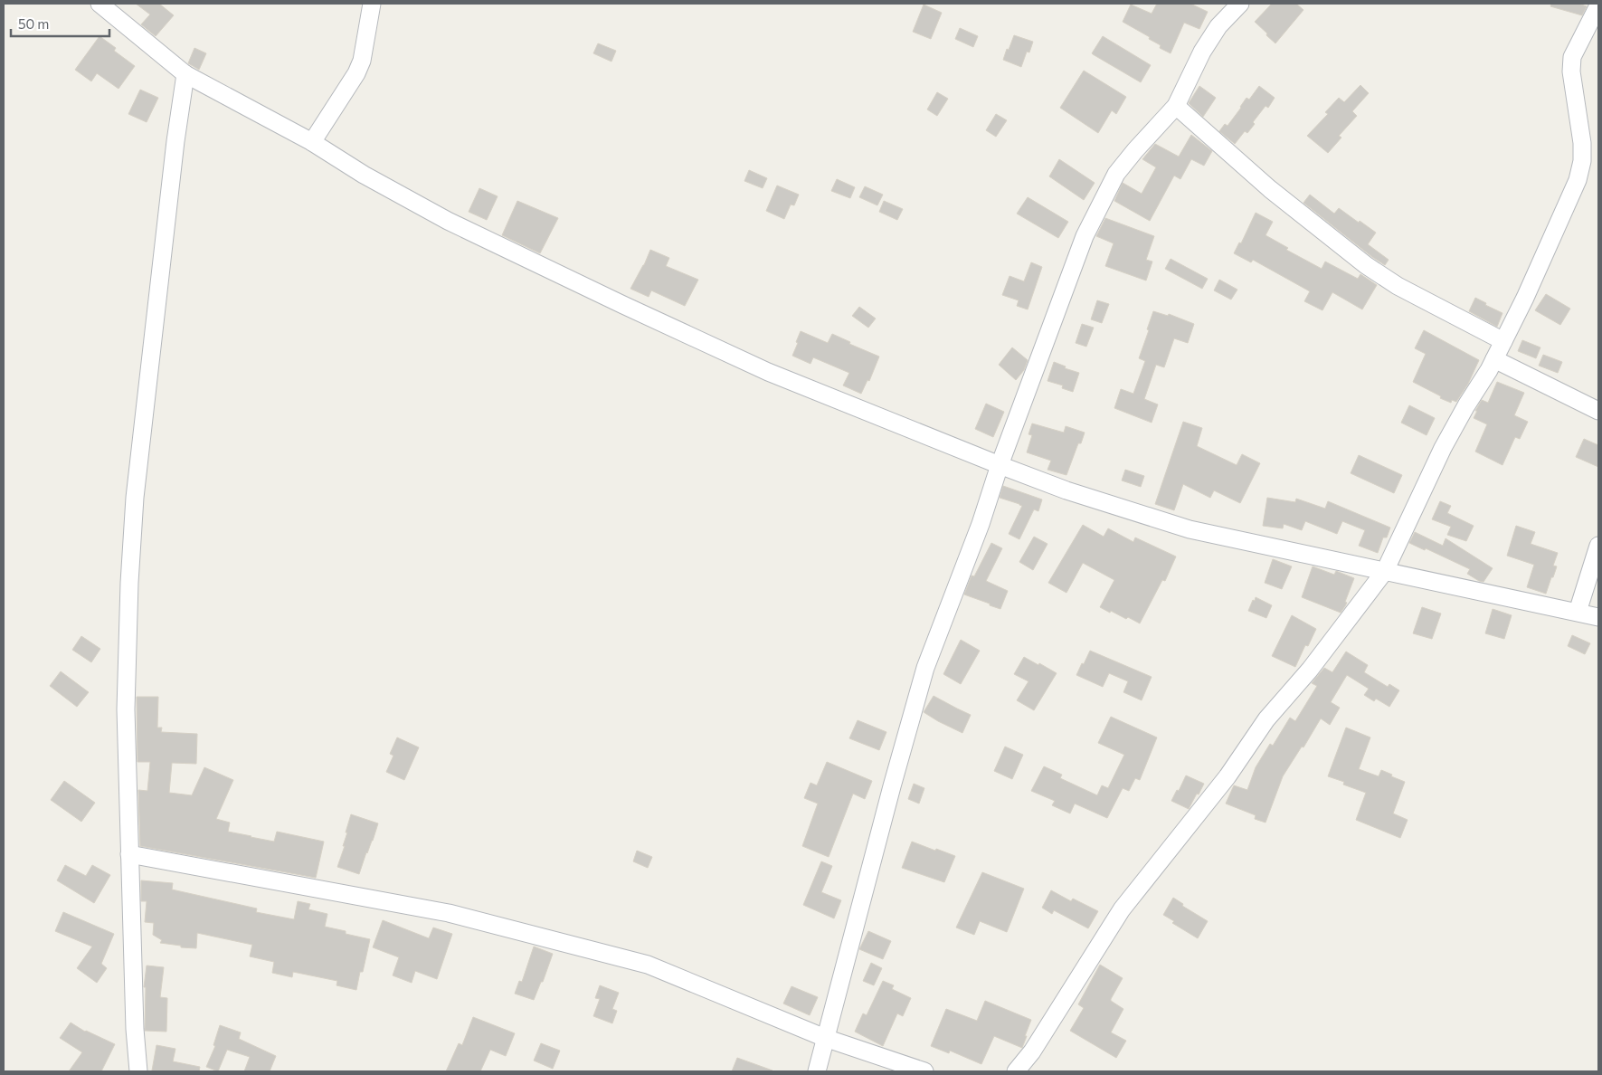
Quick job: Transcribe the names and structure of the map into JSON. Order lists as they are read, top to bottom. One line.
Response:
{"scale_bar":"50 m"}
